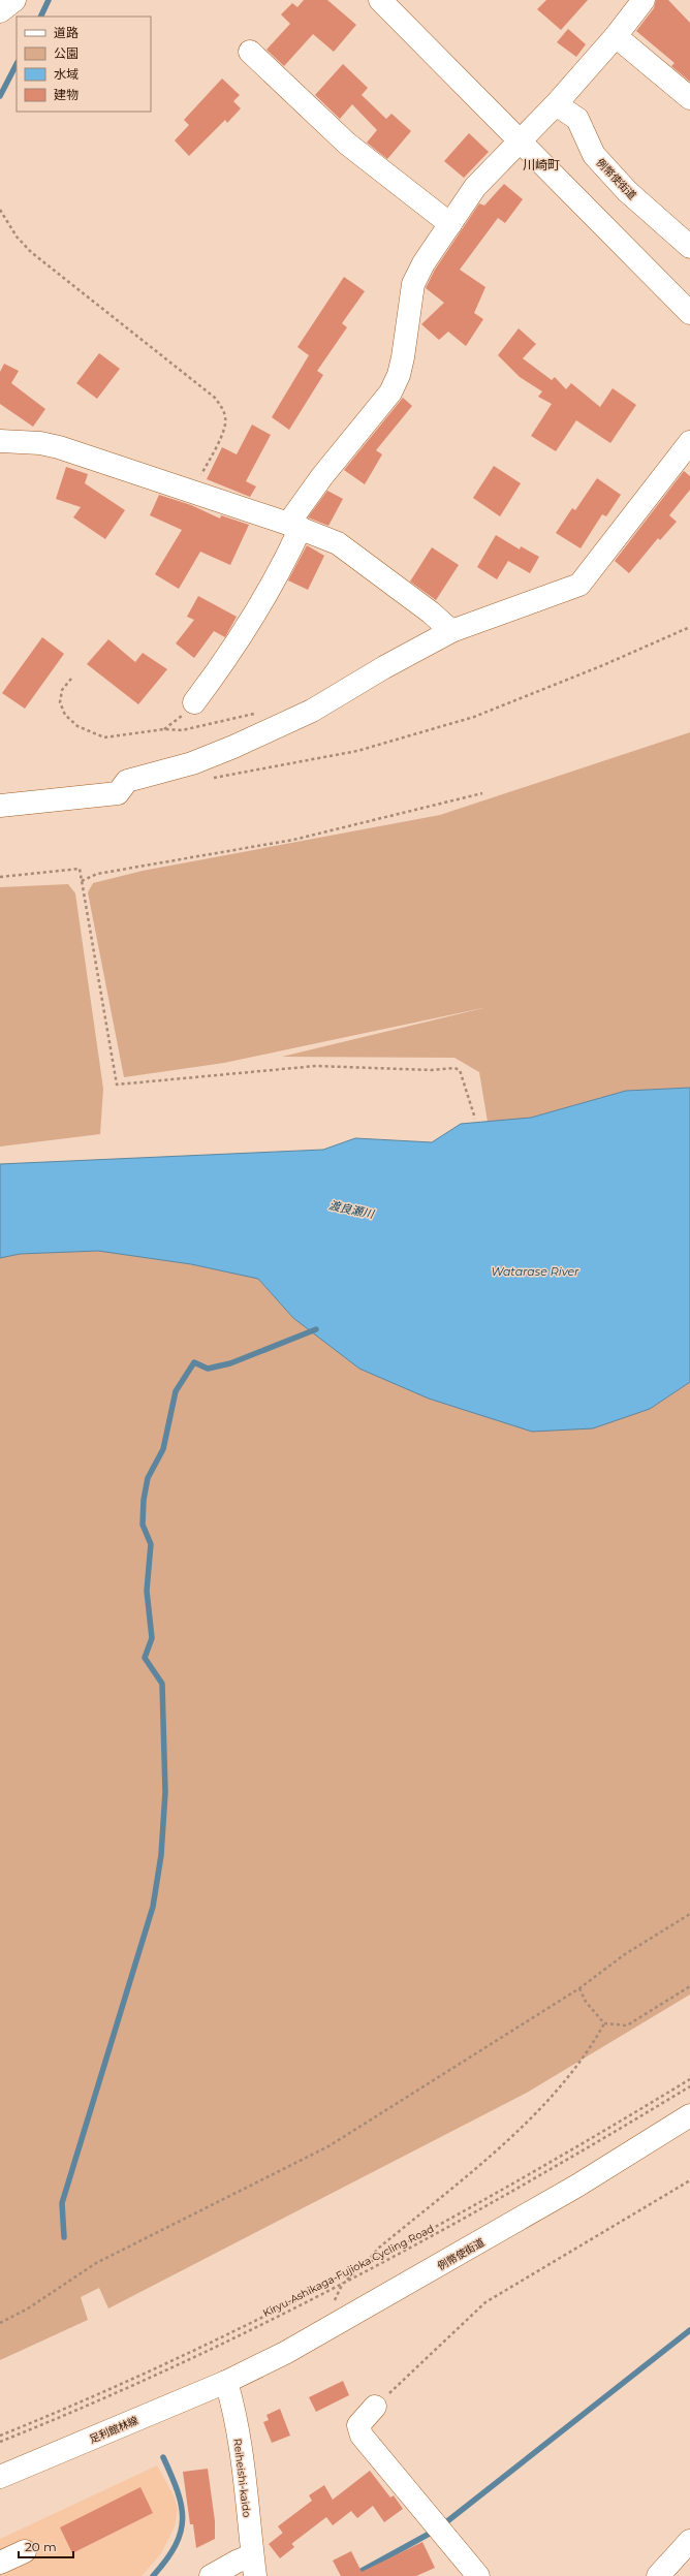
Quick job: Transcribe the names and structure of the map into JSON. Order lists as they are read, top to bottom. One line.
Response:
{"streets":{"street":["例幣使街道","足利館林線","Reiheishi-kaido"],"path":["Kiryu-Ashikaga-Fujioka Cycling Road"]},"crossings":[["例幣使街道","足利館林線"],["例幣使街道","Reiheishi-kaido"],["足利館林線","Reiheishi-kaido"]],"districts":["川崎町"],"water":["渡良瀬川","Watarase River"],"legend":["道路","公園","水域","建物"],"scale_bar":"20 m"}
